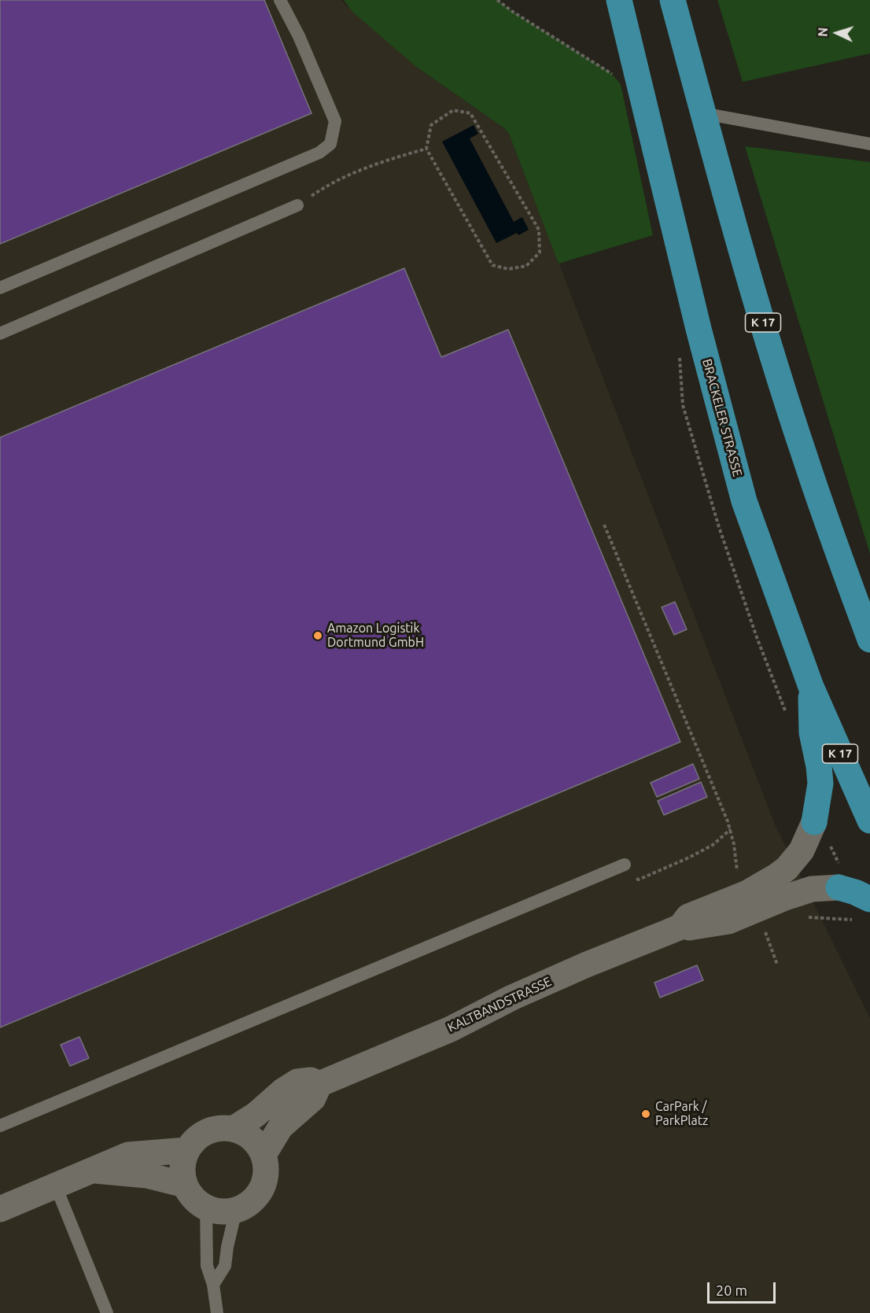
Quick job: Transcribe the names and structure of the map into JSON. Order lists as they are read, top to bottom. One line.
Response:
{"streets":{"highway":["K 17","BRACKELER STRASSE"],"street":["KALTBANDSTRASSE"]},"places":["Amazon Logistik Dortmund GmbH","CarPark / ParkPlatz"],"scale_bar":"20 m","north":"left"}
